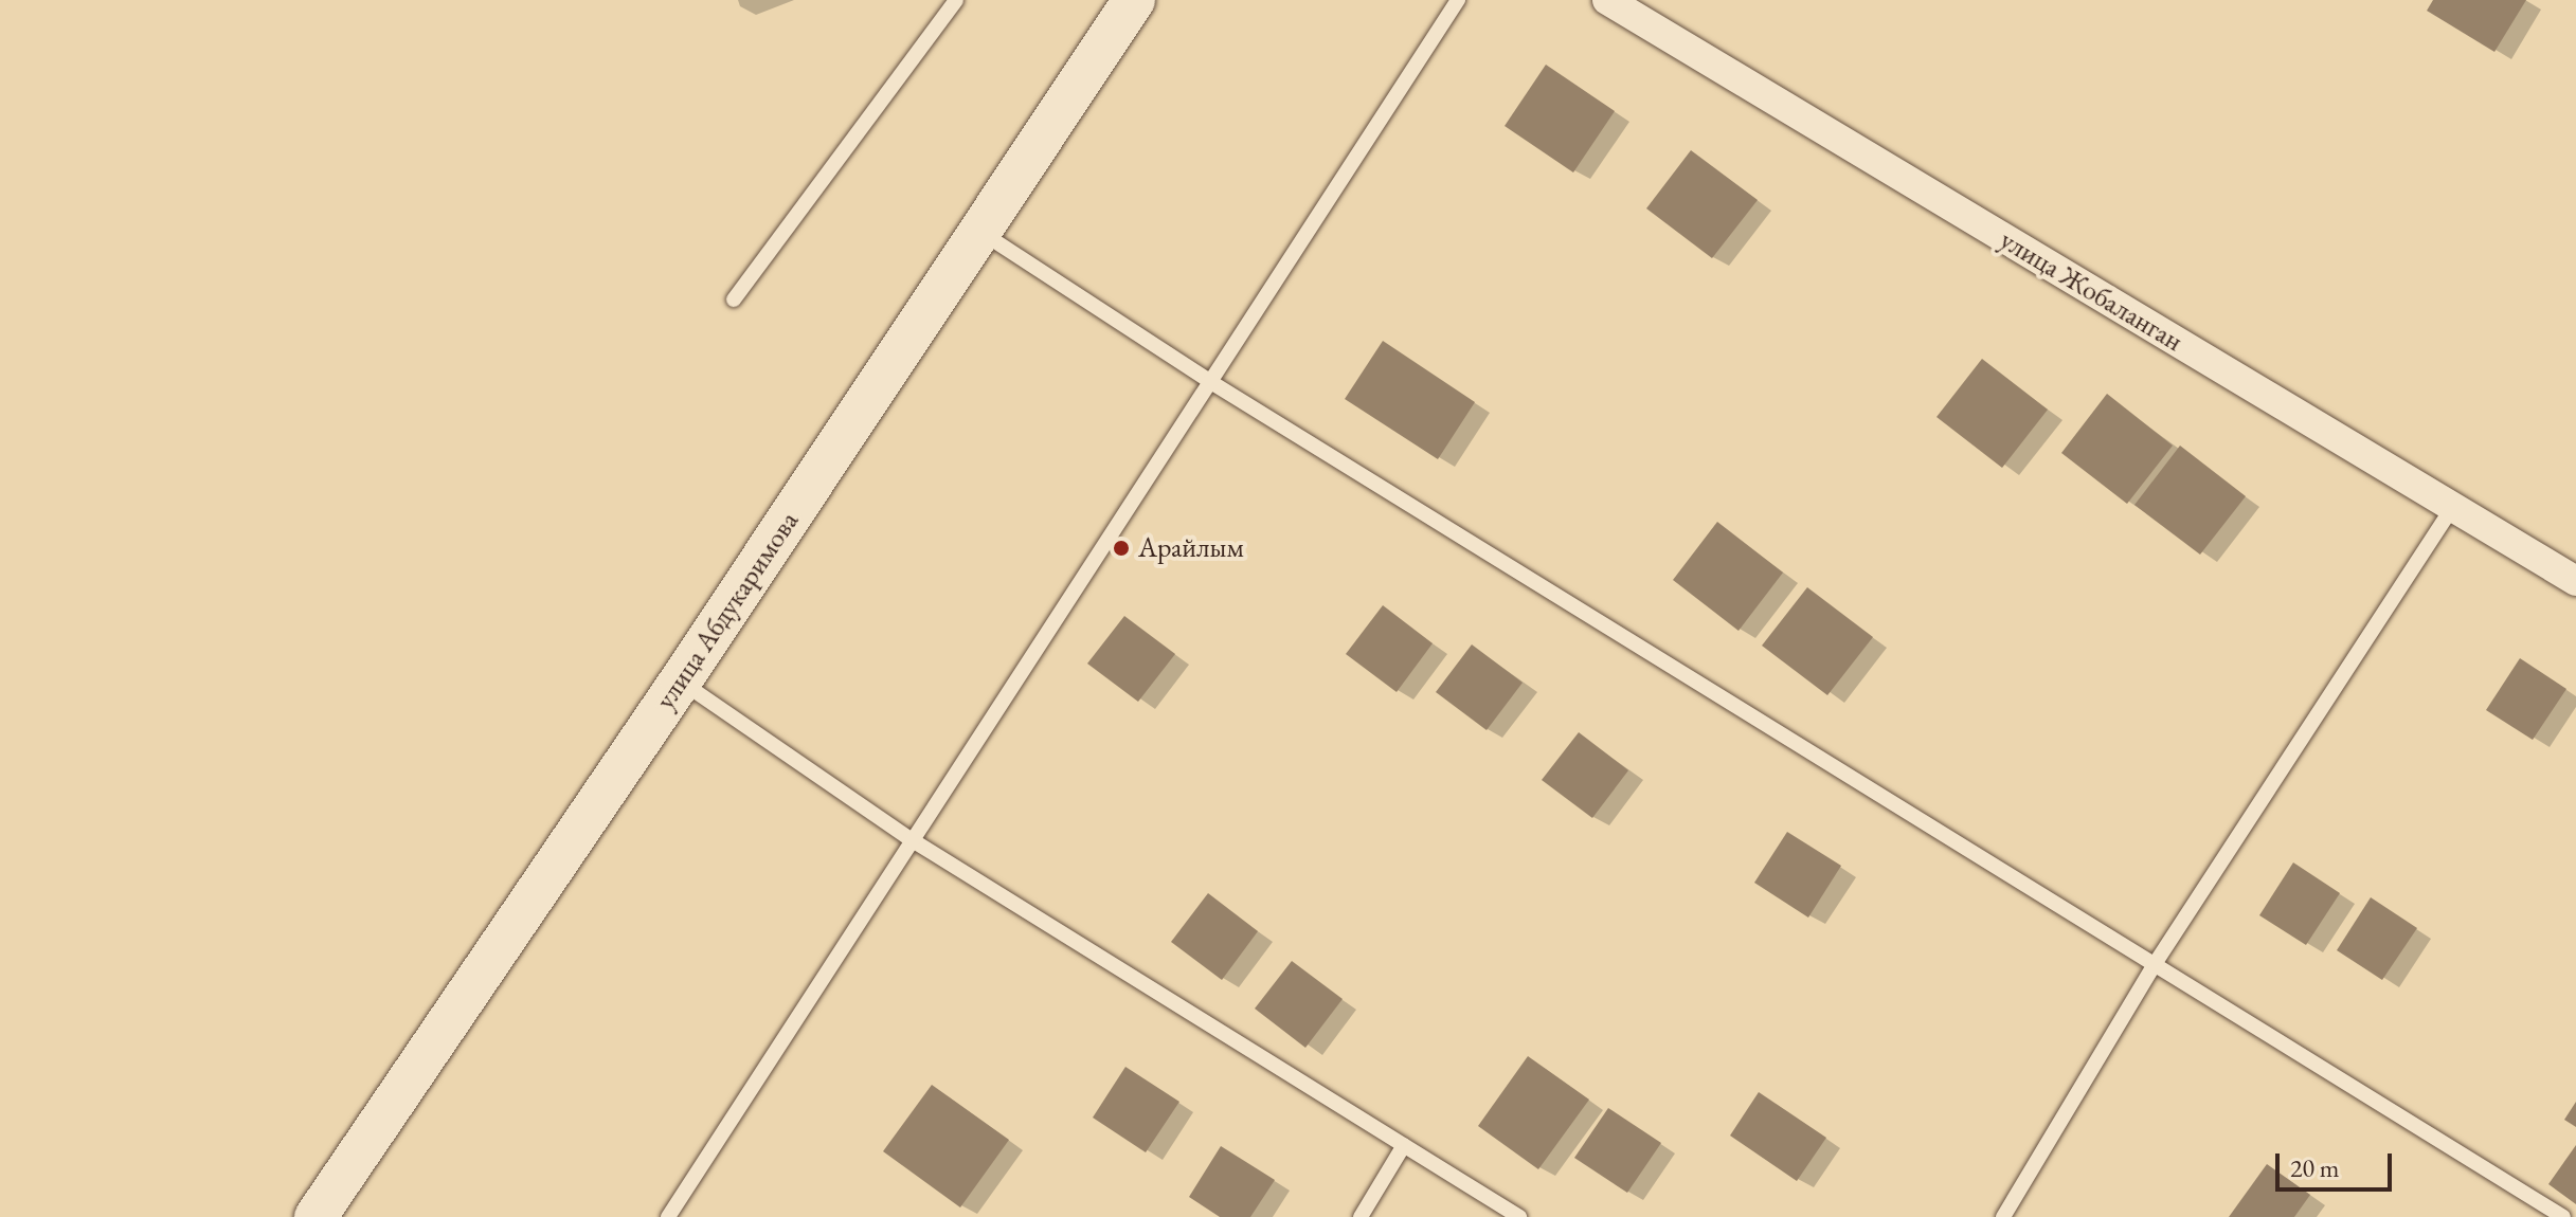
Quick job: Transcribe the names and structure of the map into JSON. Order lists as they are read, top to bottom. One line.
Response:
{"streets":{"main road":["улица Абдукаримова"],"street":["улица Жобаланган"]},"places":["Арайлым"],"scale_bar":"20 m"}
